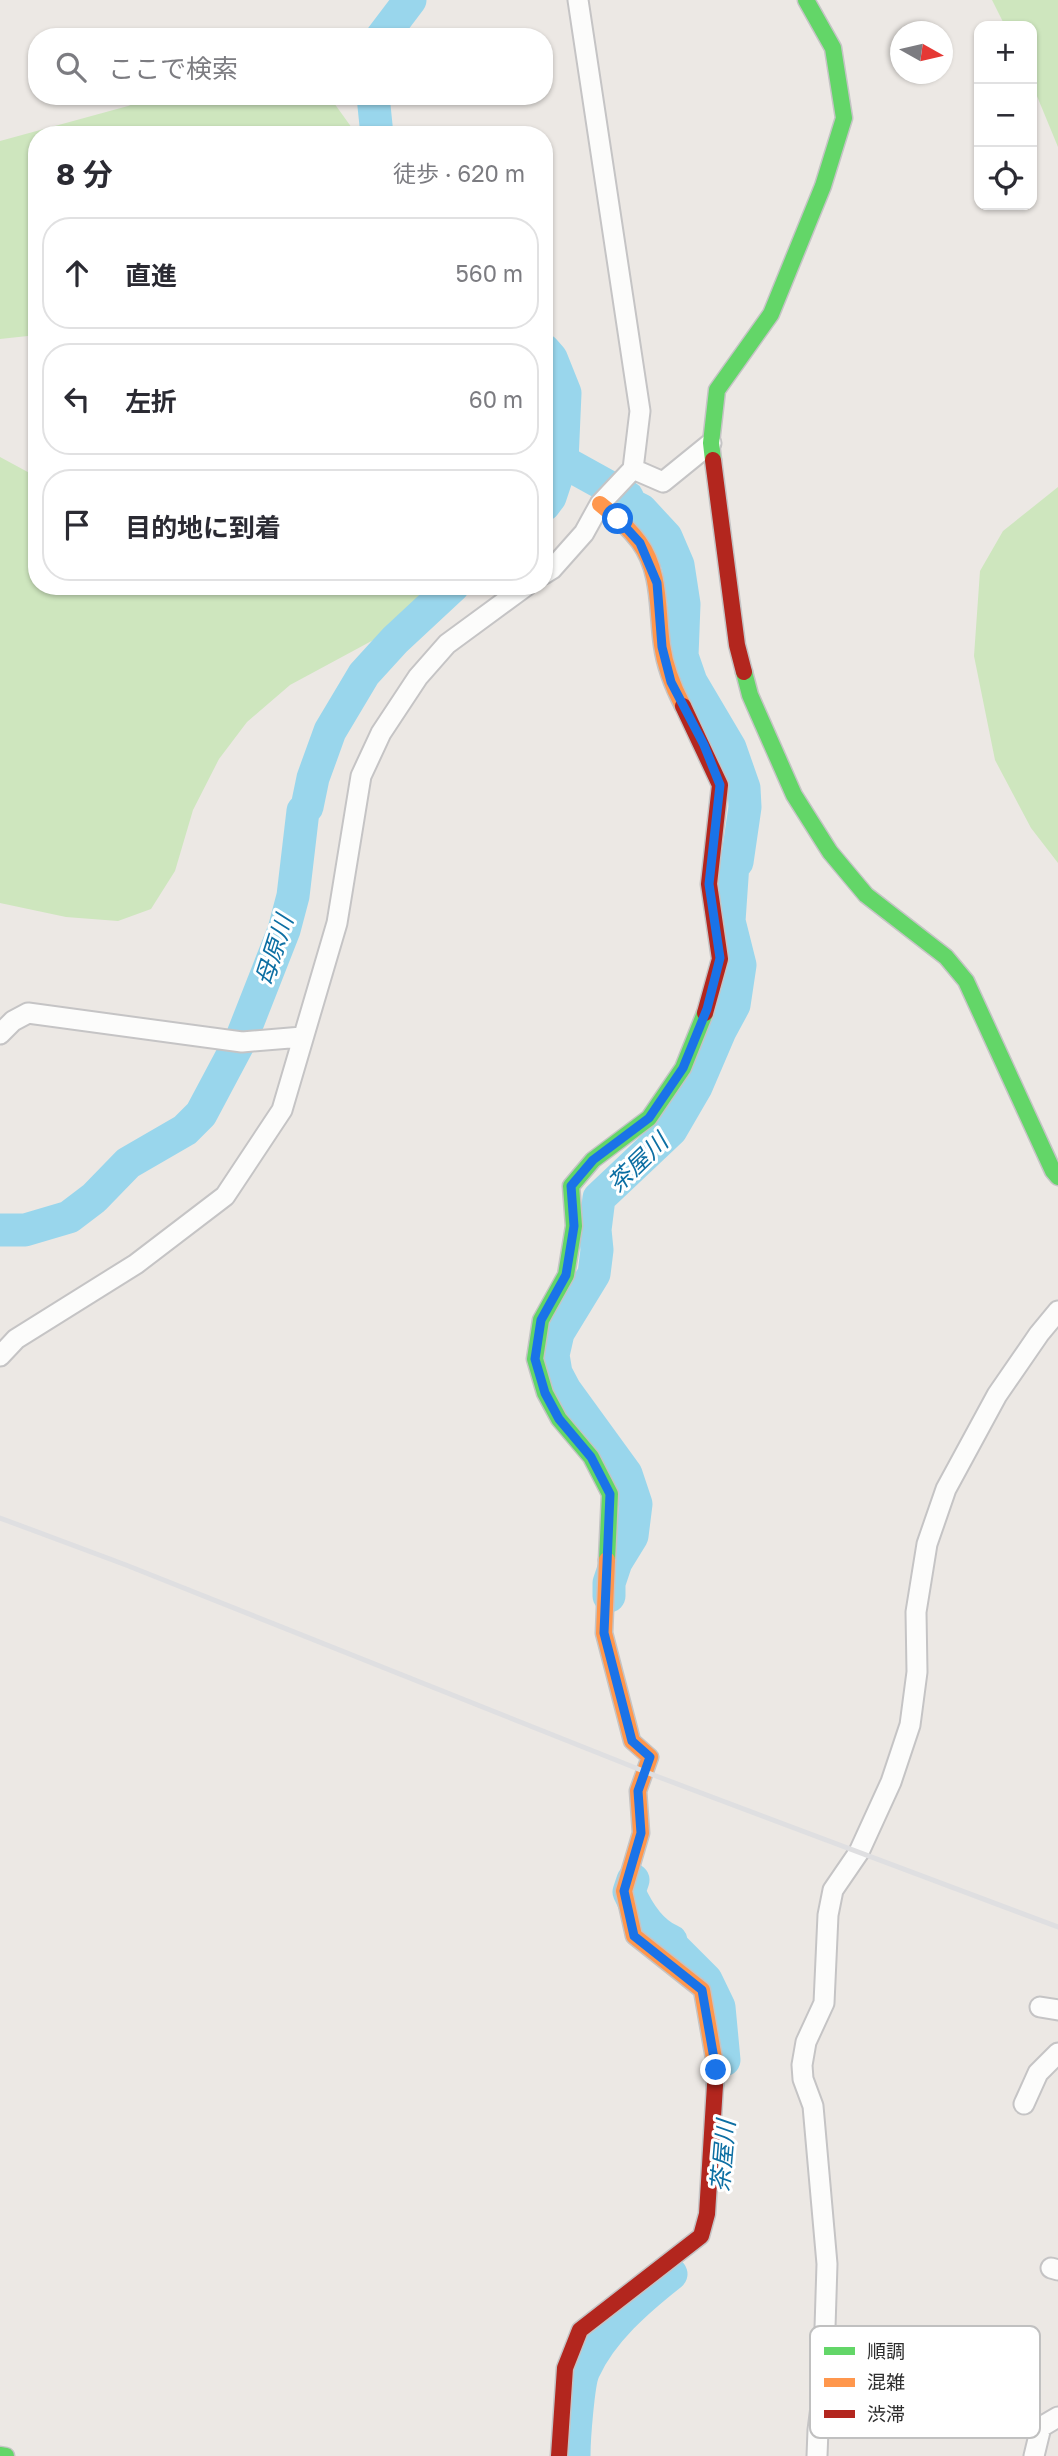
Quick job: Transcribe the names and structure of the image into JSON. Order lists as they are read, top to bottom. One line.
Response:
{"water":["母原川","茶屋川"],"legend":["順調","混雑","渋滞"],"north":"right","page":{"map_buttons":["+","−"],"search":"ここで検索","heading":["8 分","徒歩 · 620 m"],"list":[["直進","560 m"],["左折","60 m"],"目的地に到着"]}}
